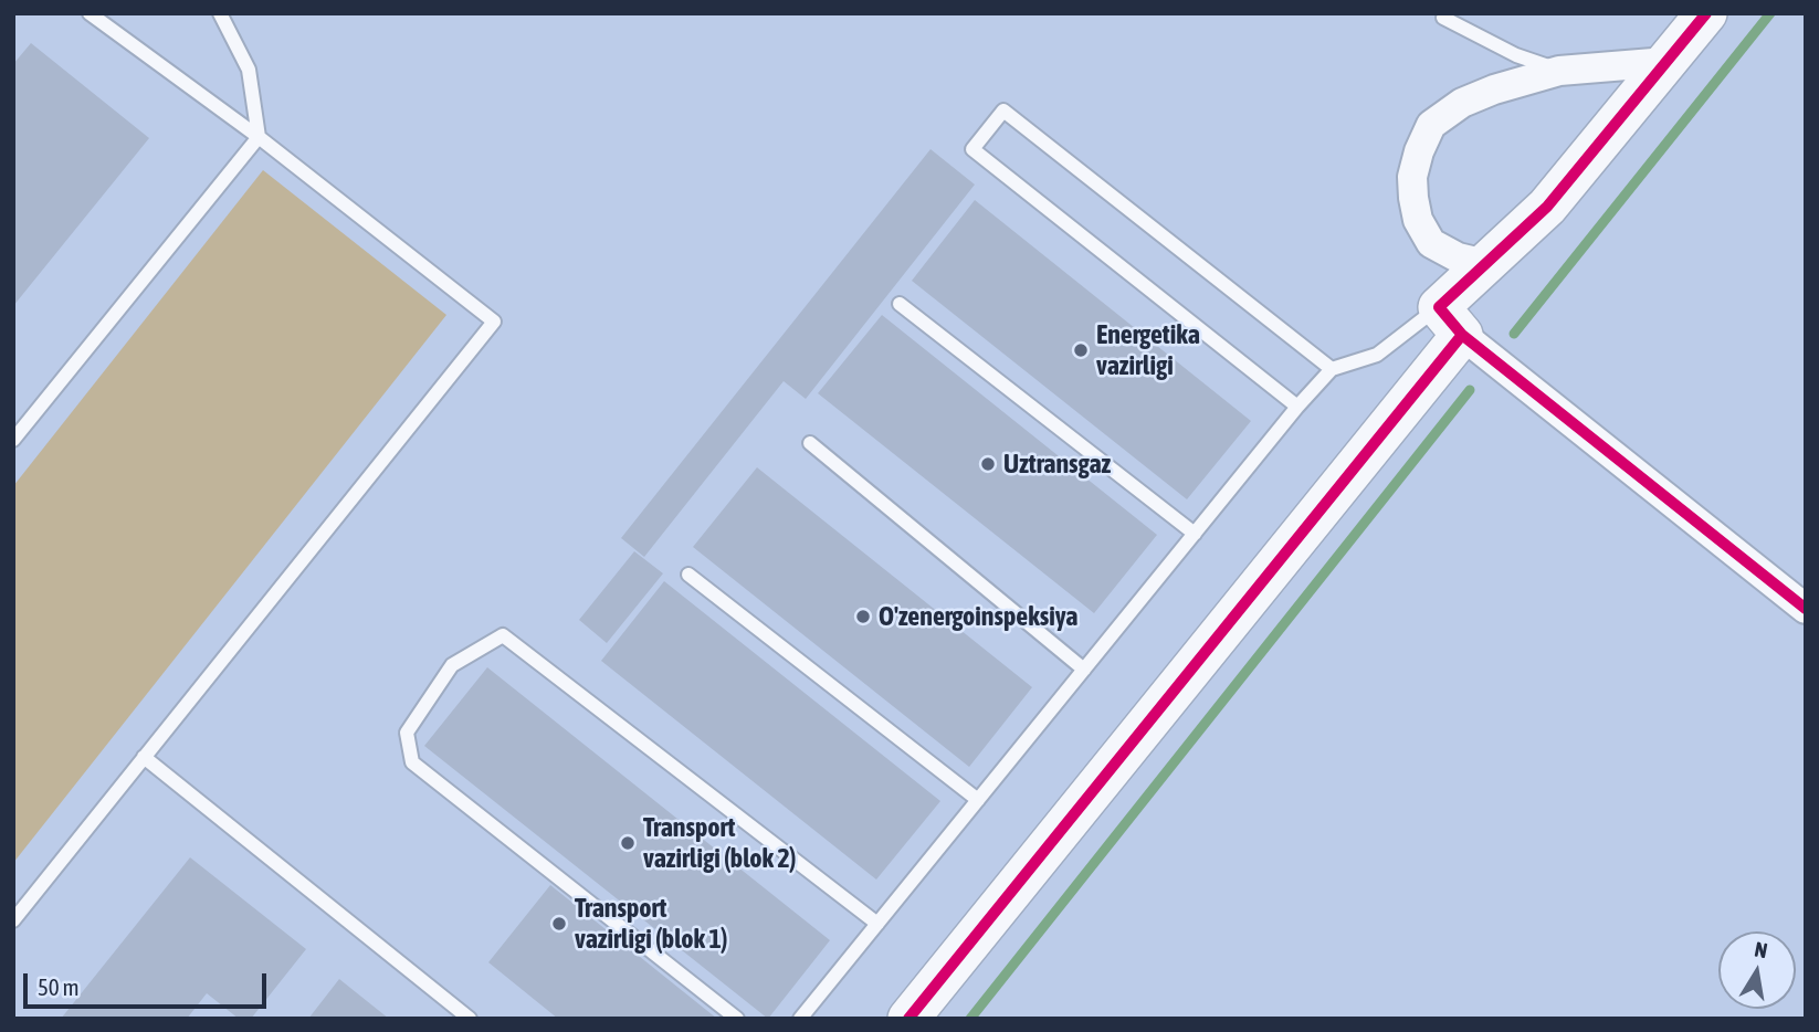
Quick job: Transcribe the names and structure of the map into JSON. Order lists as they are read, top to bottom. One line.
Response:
{"places":["Energetika vazirligi","Uztransgaz","O'zenergoinspeksiya","Transport vazirligi (blok 2)","Transport vazirligi (blok 1)"],"scale_bar":"50 m","north":"top"}
